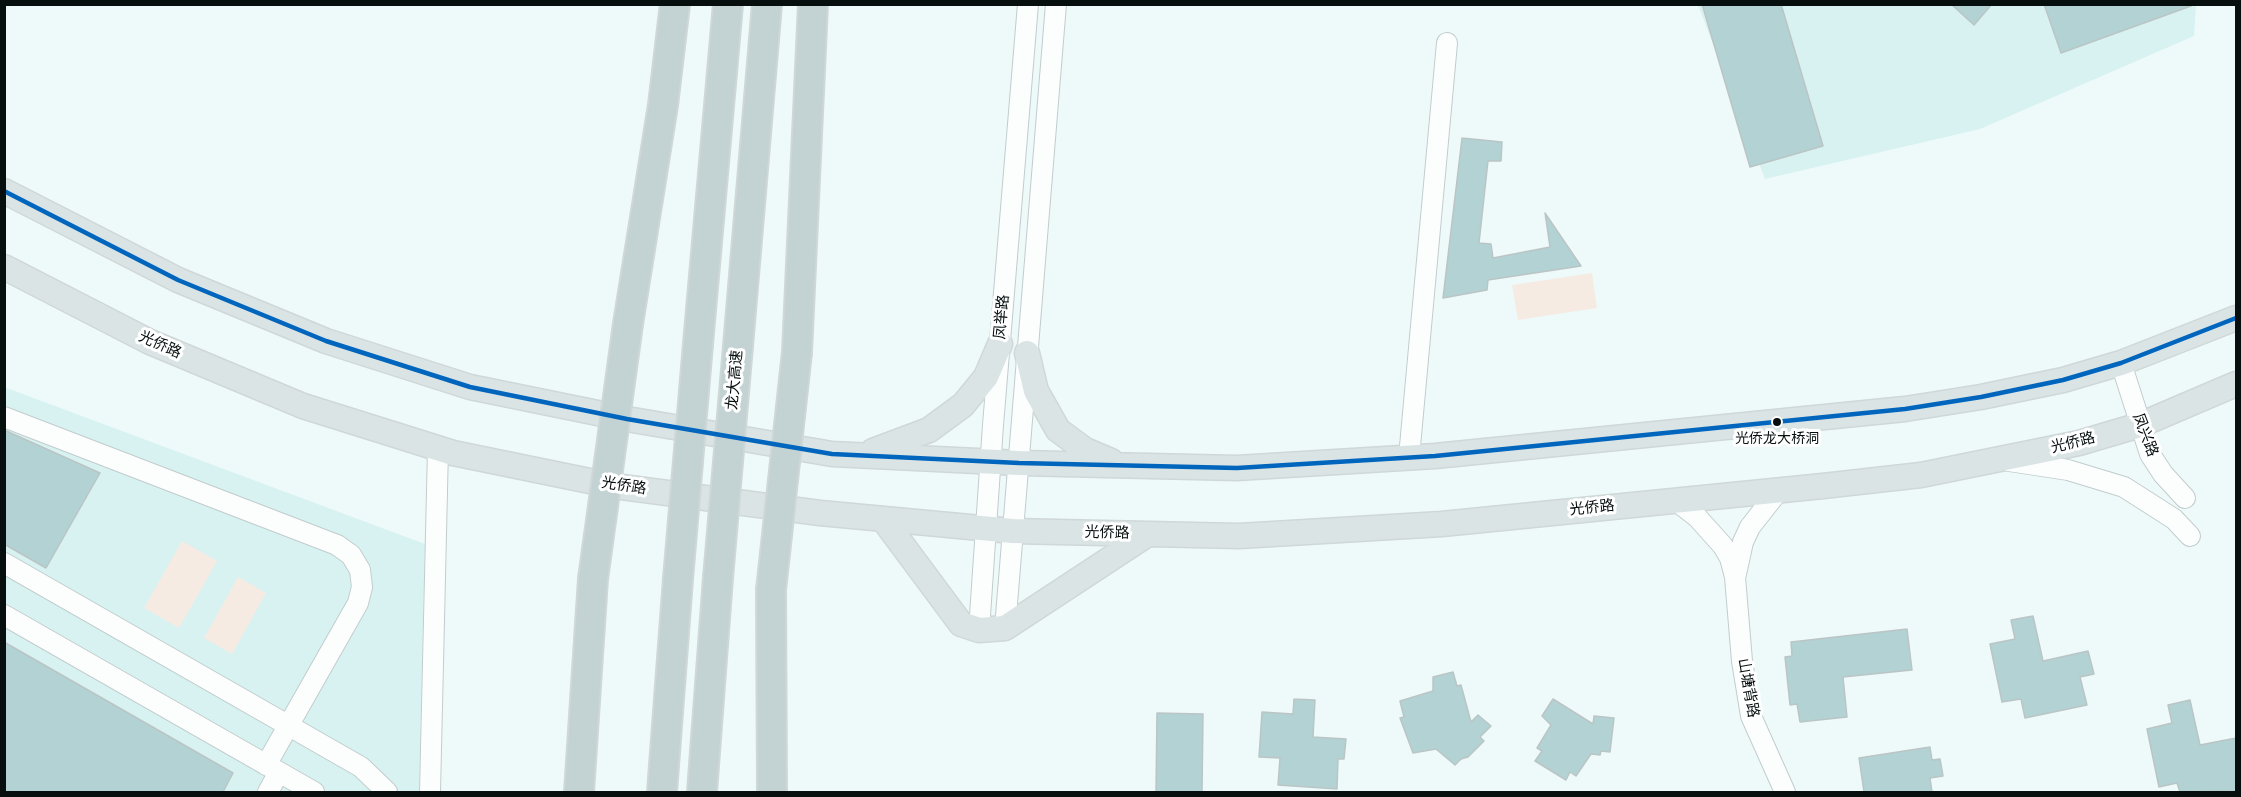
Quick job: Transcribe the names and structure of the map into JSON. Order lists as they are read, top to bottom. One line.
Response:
{"streets":{"highway":["龙大高速"],"main road":["光侨路"],"street":["凤举路","凤兴路","山塘背路"]},"crossings":[["凤举路","光侨路"],["光侨路","凤兴路"]],"places":["光侨龙大桥洞"]}
